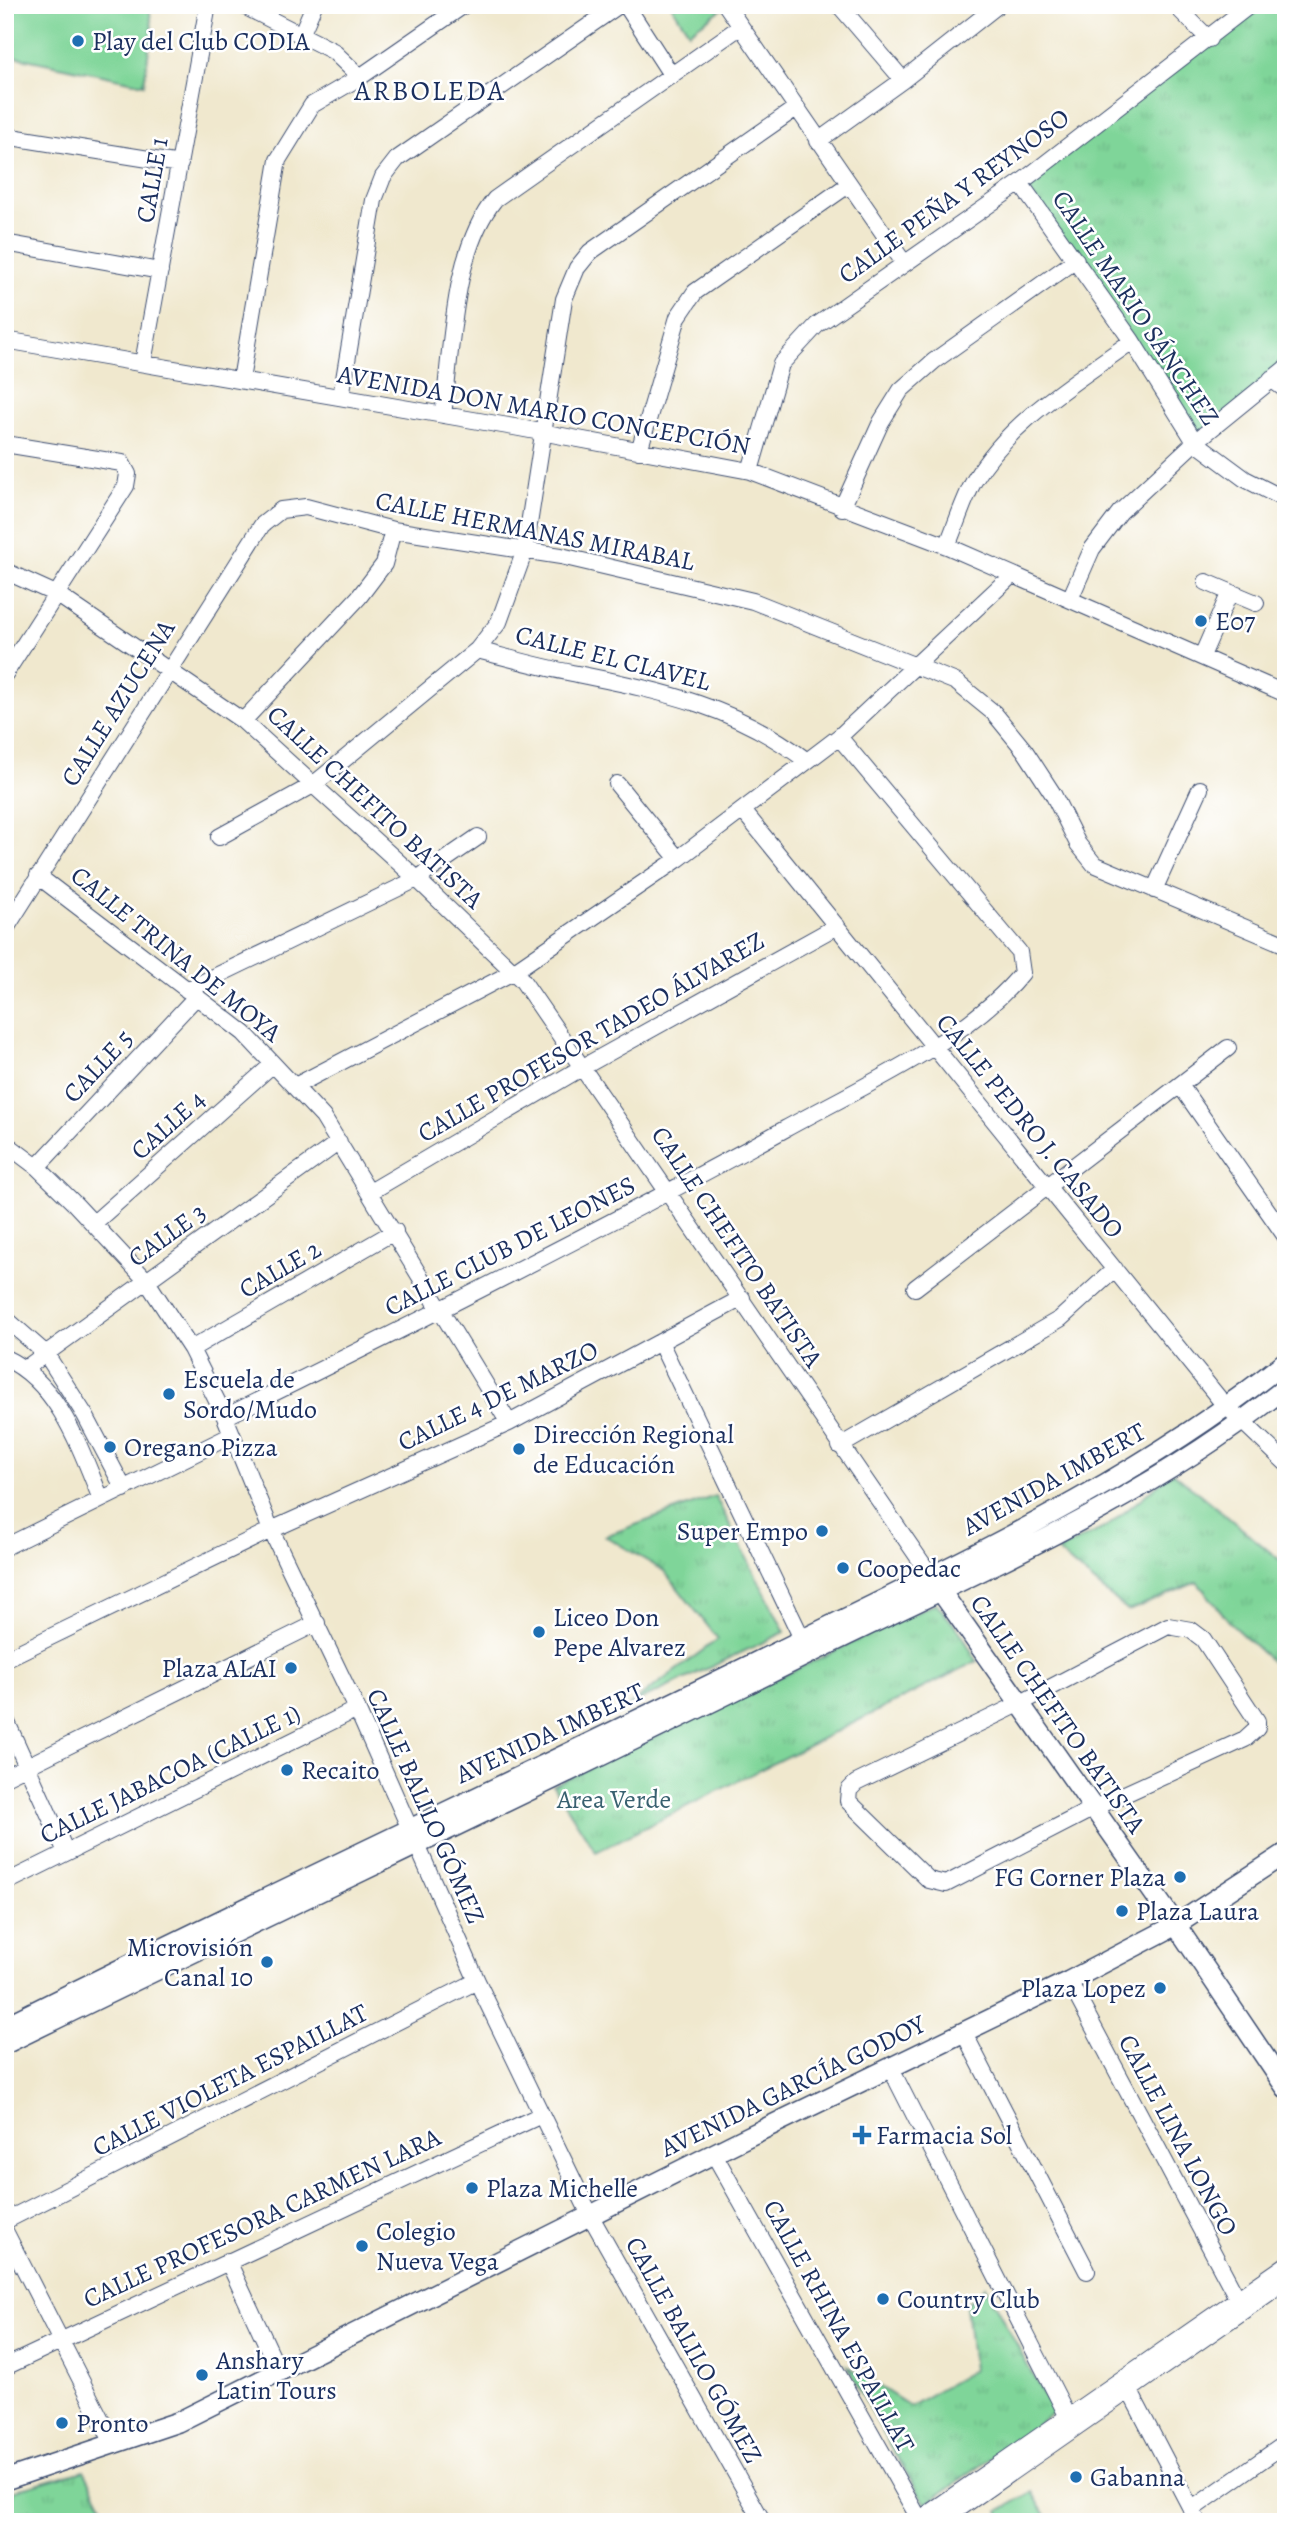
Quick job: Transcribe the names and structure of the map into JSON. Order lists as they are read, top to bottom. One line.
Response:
{"streets":{"main road":["CALLE CHEFITO BATISTA","AVENIDA IMBERT","AVENIDA GARCÍA GODOY"],"street":["CALLE 1","CALLE PEÑA Y REYNOSO","CALLE MARIO SÁNCHEZ","AVENIDA DON MARIO CONCEPCIÓN","CALLE HERMANAS MIRABAL","CALLE EL CLAVEL","CALLE AZUCENA","CALLE TRINA DE MOYA","CALLE PROFESOR TADEO ÁLVAREZ","CALLE 5","CALLE 4","CALLE PEDRO J. CASADO","CALLE 3","CALLE CLUB DE LEONES","CALLE 2","CALLE 4 DE MARZO","CALLE JABACOA (CALLE 1)","CALLE BALILO GÓMEZ","CALLE VIOLETA ESPAILLAT","CALLE LINA LONGO","CALLE PROFESORA CARMEN LARA","CALLE RHINA ESPAILLAT"]},"crossings":[["CALLE 1","AVENIDA DON MARIO CONCEPCIÓN"],["CALLE PEÑA Y REYNOSO","CALLE MARIO SÁNCHEZ"],["CALLE PEÑA Y REYNOSO","AVENIDA DON MARIO CONCEPCIÓN"],["CALLE HERMANAS MIRABAL","CALLE AZUCENA"],["CALLE AZUCENA","CALLE CHEFITO BATISTA"],["CALLE AZUCENA","CALLE TRINA DE MOYA"],["CALLE CHEFITO BATISTA","CALLE PROFESOR TADEO ÁLVAREZ"],["CALLE CHEFITO BATISTA","CALLE CLUB DE LEONES"],["CALLE CHEFITO BATISTA","CALLE 4 DE MARZO"],["CALLE CHEFITO BATISTA","AVENIDA IMBERT"],["CALLE CHEFITO BATISTA","AVENIDA GARCÍA GODOY"],["CALLE TRINA DE MOYA","CALLE PROFESOR TADEO ÁLVAREZ"],["CALLE TRINA DE MOYA","CALLE 5"],["CALLE TRINA DE MOYA","CALLE 4"],["CALLE TRINA DE MOYA","CALLE 3"],["CALLE TRINA DE MOYA","CALLE CLUB DE LEONES"],["CALLE TRINA DE MOYA","CALLE 2"],["CALLE TRINA DE MOYA","CALLE 4 DE MARZO"],["CALLE PROFESOR TADEO ÁLVAREZ","CALLE PEDRO J. CASADO"],["CALLE 5","CALLE BALILO GÓMEZ"],["CALLE 4","CALLE BALILO GÓMEZ"],["CALLE PEDRO J. CASADO","CALLE CLUB DE LEONES"],["CALLE PEDRO J. CASADO","AVENIDA IMBERT"],["CALLE 3","CALLE BALILO GÓMEZ"],["CALLE CLUB DE LEONES","CALLE BALILO GÓMEZ"],["CALLE 2","CALLE BALILO GÓMEZ"],["CALLE 4 DE MARZO","CALLE BALILO GÓMEZ"],["AVENIDA IMBERT","CALLE BALILO GÓMEZ"],["CALLE JABACOA (CALLE 1)","CALLE BALILO GÓMEZ"],["CALLE BALILO GÓMEZ","CALLE VIOLETA ESPAILLAT"],["CALLE BALILO GÓMEZ","AVENIDA GARCÍA GODOY"],["CALLE BALILO GÓMEZ","CALLE PROFESORA CARMEN LARA"],["AVENIDA GARCÍA GODOY","CALLE LINA LONGO"],["AVENIDA GARCÍA GODOY","CALLE RHINA ESPAILLAT"]],"districts":["ARBOLEDA"],"parks":["Area Verde"],"places":{"other":["Play del Club CODIA","E07","Escuela de Sordo/Mudo","Oregano Pizza","Dirección Regional de Educación","Super Empo","Coopedac","Liceo Don Pepe Alvarez","Plaza ALAI","Recaito","FG Corner Plaza","Plaza Laura","Microvisión Canal 10","Plaza Lopez","Plaza Michelle","Colegio Nueva Vega","Country Club","Anshary Latin Tours","Pronto","Gabanna"],"health":["Farmacia Sol"]}}
